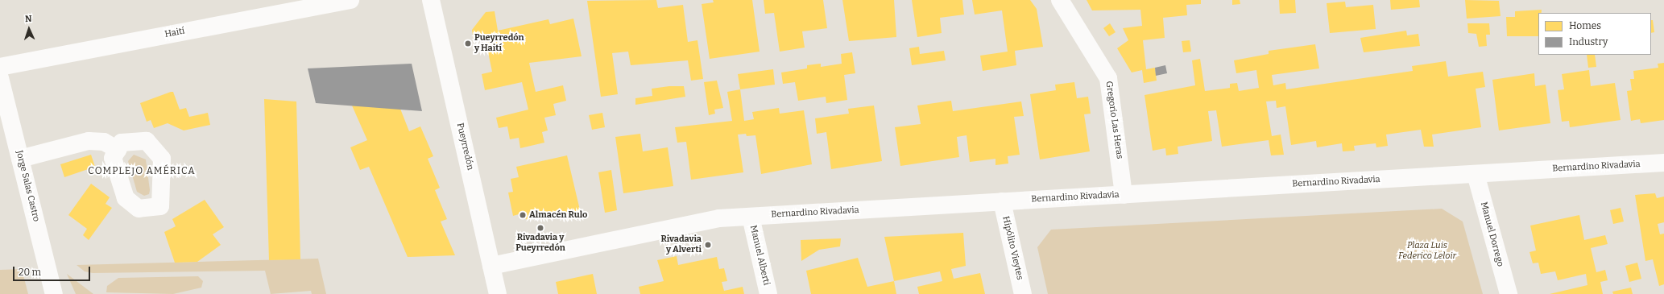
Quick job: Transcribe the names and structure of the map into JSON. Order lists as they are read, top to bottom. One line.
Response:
{"streets":{"street":["Haití","Gregorio Las Heras","Pueyrredón","Bernardino Rivadavia","Jorge Salas Castro","Manuel Dorrego","Hipólito Vieytes","Manuel Alberti"]},"crossings":[["Gregorio Las Heras","Bernardino Rivadavia"],["Pueyrredón","Bernardino Rivadavia"],["Bernardino Rivadavia","Manuel Dorrego"],["Bernardino Rivadavia","Hipólito Vieytes"],["Bernardino Rivadavia","Manuel Alberti"]],"districts":["COMPLEJO AMÉRICA"],"parks":["Plaza Luis Federico Leloir"],"places":["Pueyrredón y Haití","Almacén Rulo","Rivadavia y Pueyrredón","Rivadavia y Alverti"],"legend":["Homes","Industry"],"scale_bar":"20 m","north":"top"}
